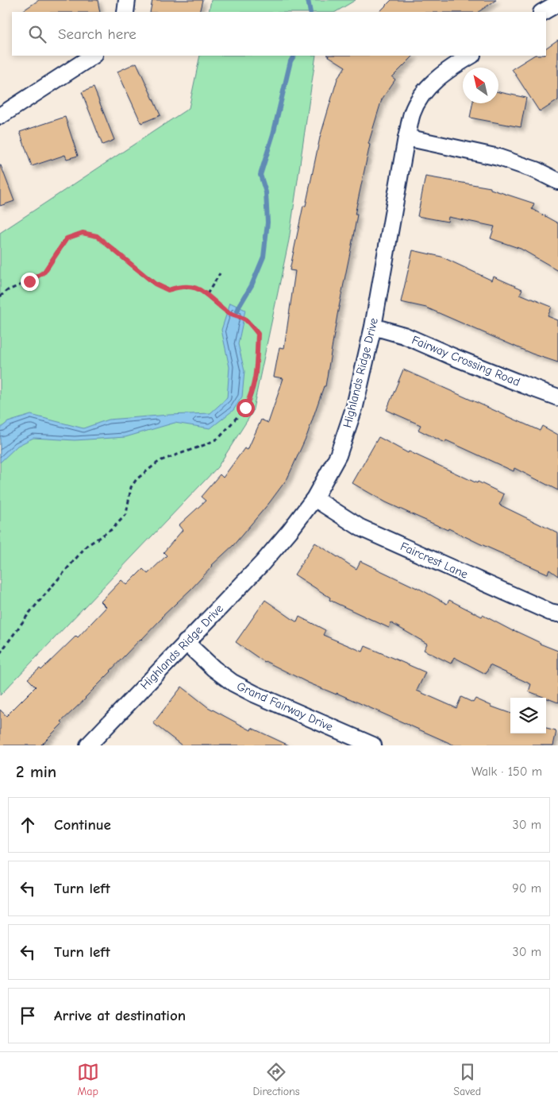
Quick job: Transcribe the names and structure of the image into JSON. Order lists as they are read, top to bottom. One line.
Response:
{"streets":{"street":["Fairway Crossing Road","Highlands Ridge Drive","Faircrest Lane","Grand Fairway Drive"]},"crossings":[["Fairway Crossing Road","Highlands Ridge Drive"],["Highlands Ridge Drive","Faircrest Lane"],["Highlands Ridge Drive","Grand Fairway Drive"]],"north":"top left","page":{"search":"Search here","heading":["2 min","Walk · 150 m"],"list":[["Continue","30 m"],["Turn left","90 m"],["Turn left","30 m"],"Arrive at destination"],"nav":["Map","Directions","Saved"]}}
